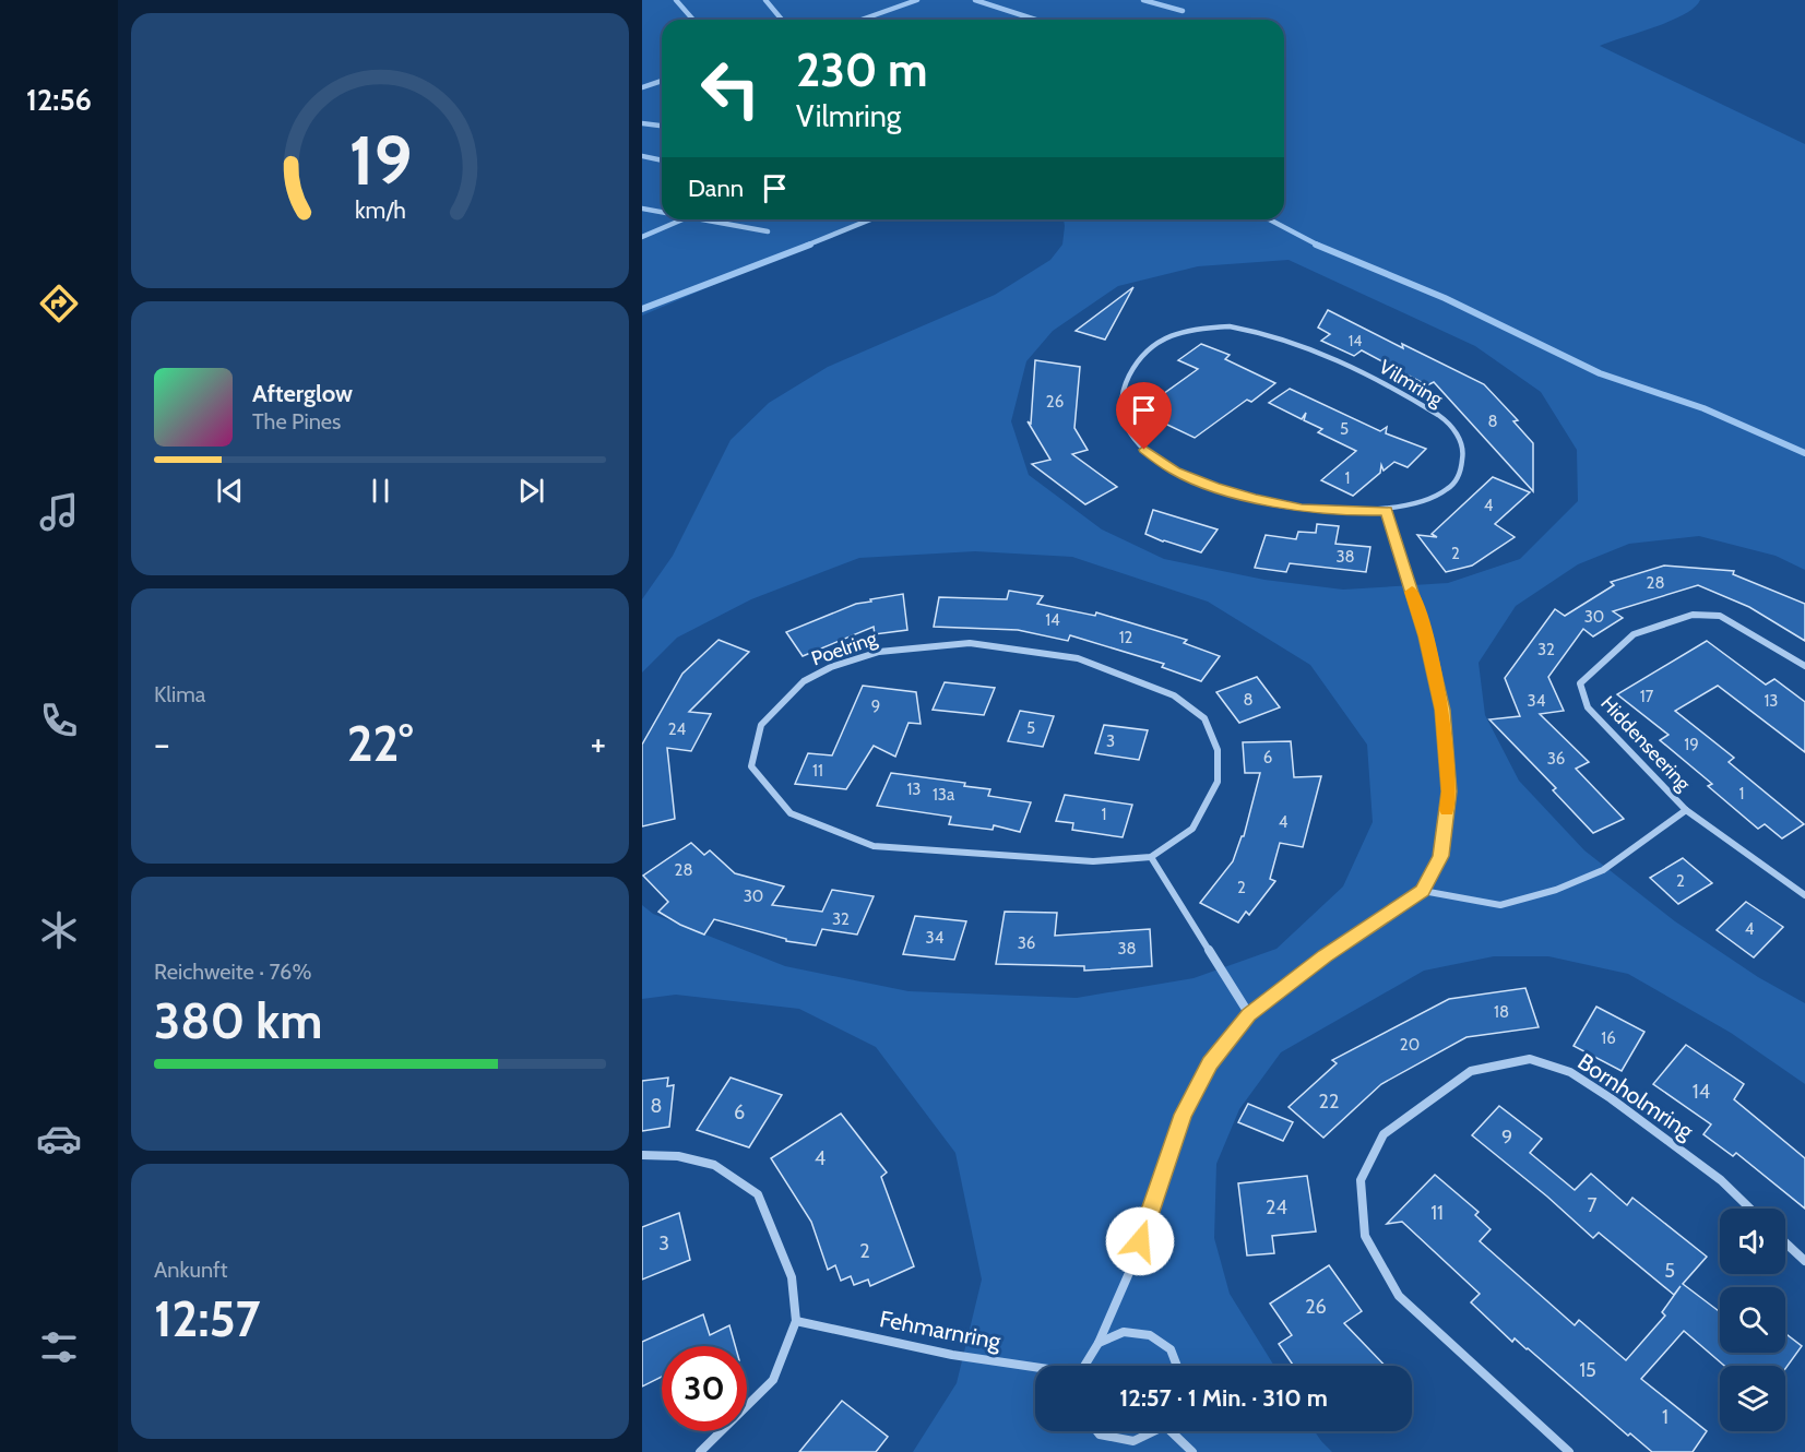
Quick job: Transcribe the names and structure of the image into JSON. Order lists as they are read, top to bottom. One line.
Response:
{"streets":{"street":["Vilmring","Poelring","Hiddenseering","Bornholmring","Fehmarnring"]},"house_numbers":["14","26","8","5","1","4","2","38","28","30","14","12","32","17","8","34","13","9","5","24","3","19","6","36","11","13","1","13a","1","4","28","2","2","30","32","4","34","36","38","18","16","20","14","22","8","6","9","4","7","24","11","3","2","5","26","15","1"],"page":{"tabs":"12:56","turn":["230 m","Vilmring"],"then":"Dann","song":["Afterglow","The Pines"],"tile":["Klima",["Reichweite · 76%","380 km"],["Ankunft","12:57"]],"heat":["−","22°","+"],"limit":"30","trip":"12:57 · 1 Min. · 310 m","gauge":["19","km/h"]}}
